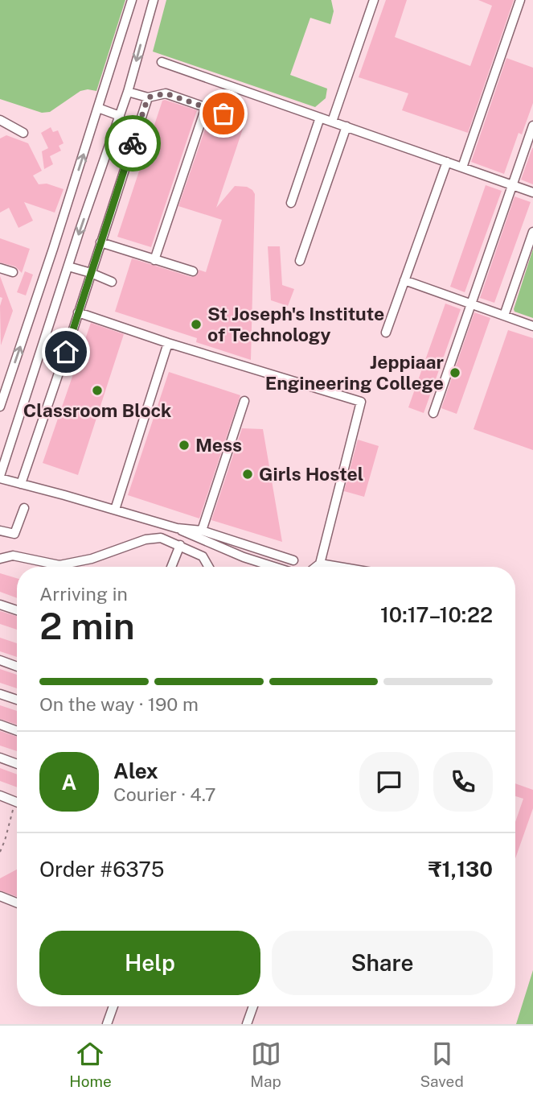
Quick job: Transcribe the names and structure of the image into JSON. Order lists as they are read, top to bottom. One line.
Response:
{"places":["St Joseph's Institute of Technology","Jeppiaar Engineering College","Classroom Block","Mess","Girls Hostel"],"page":{"heading":["2 min","Arriving in","10:17–10:22"],"panel":["Alex","Courier · 4.7","Order #6375","₹1,130"],"bar":"On the way · 190 m","round":"A","buttons":["Help","Share"],"tabs":["Home","Map","Saved"]}}
